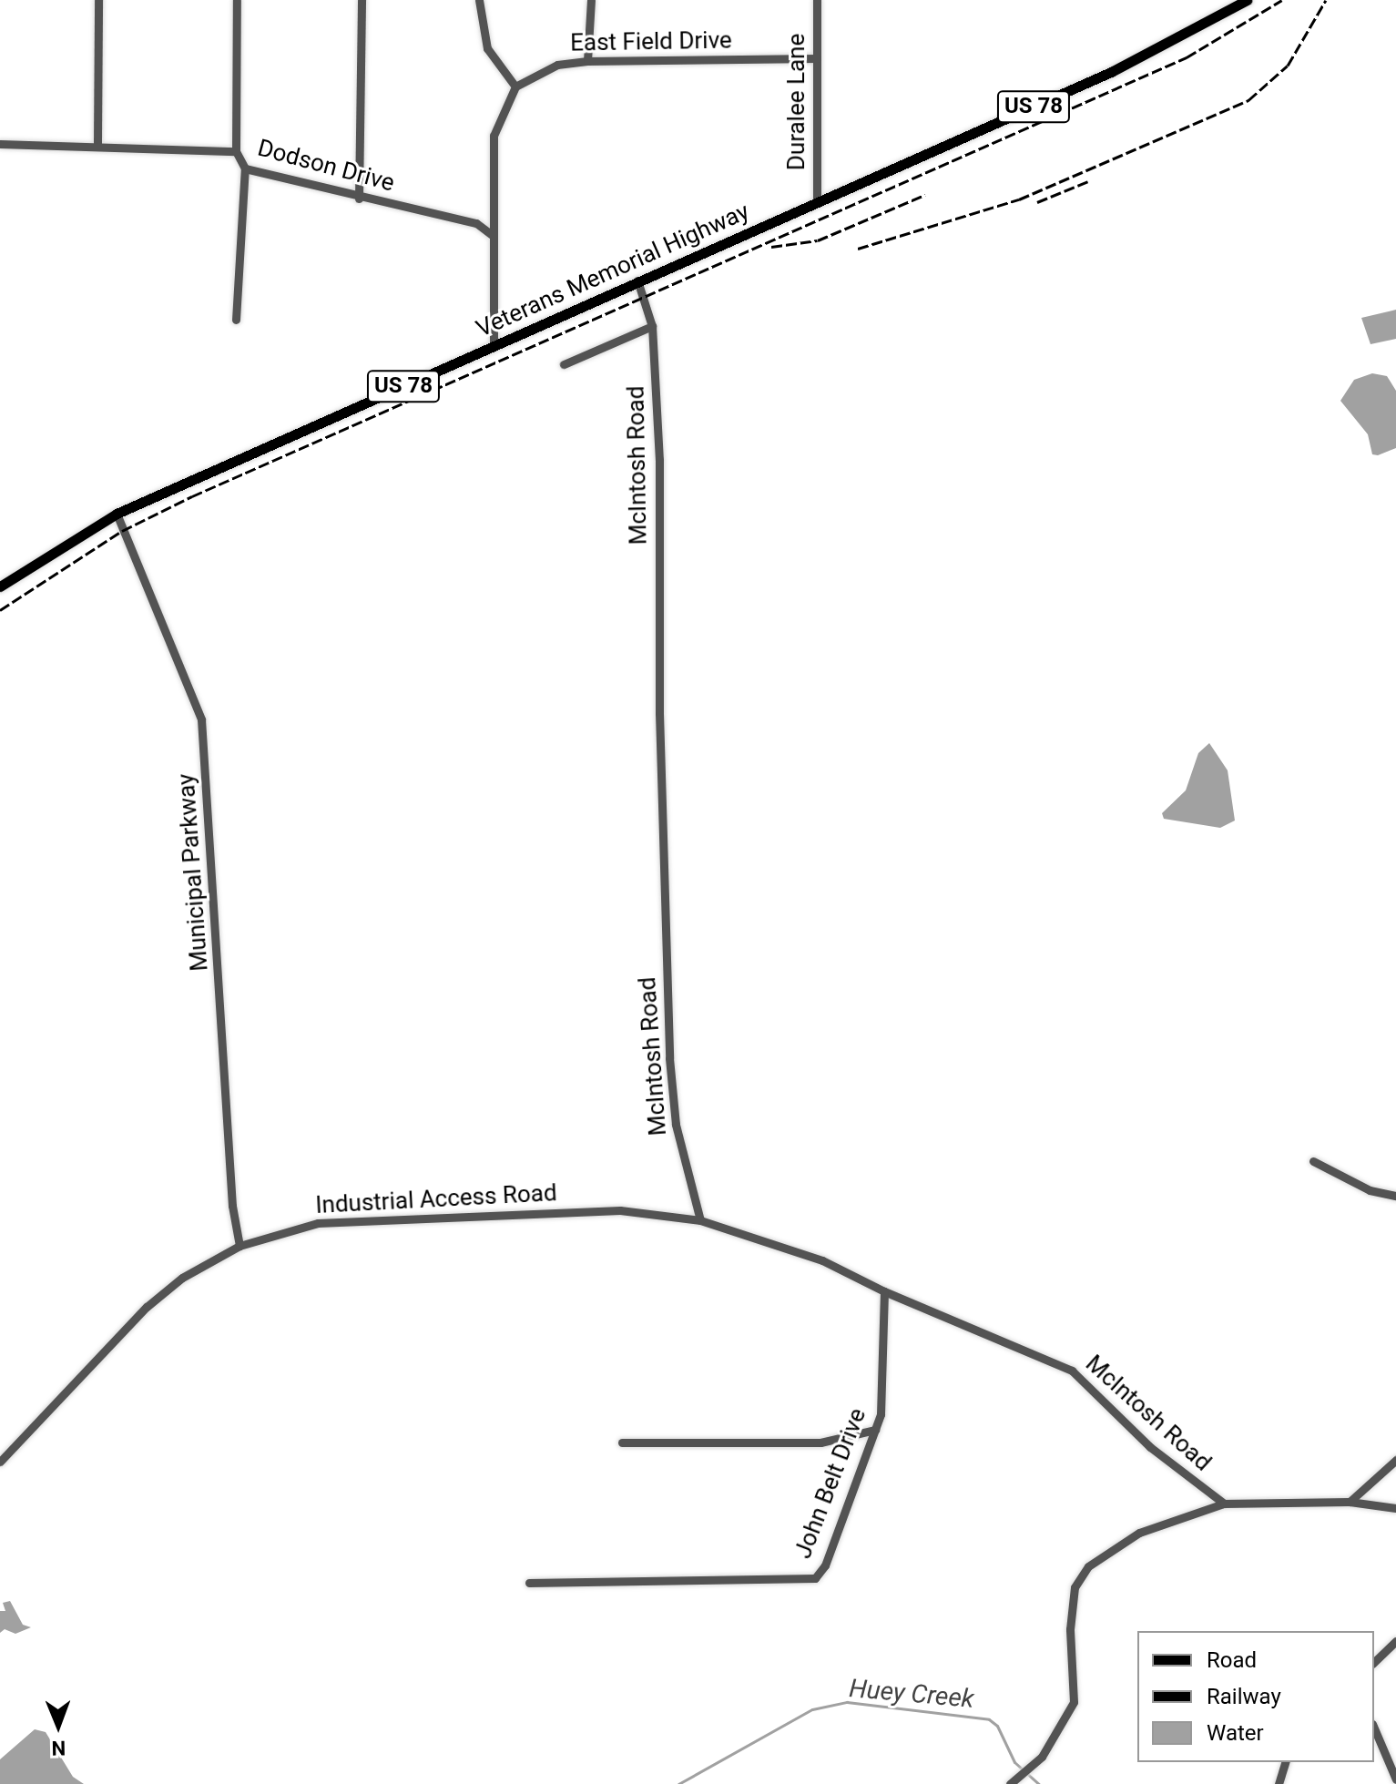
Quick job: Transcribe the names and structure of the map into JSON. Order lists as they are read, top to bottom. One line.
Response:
{"streets":{"main road":["US 78","Veterans Memorial Highway"],"street":["East Field Drive","Duralee Lane","Dodson Drive","McIntosh Road","Municipal Parkway","Industrial Access Road","John Belt Drive"]},"crossings":[["East Field Drive","Duralee Lane"],["Duralee Lane","Veterans Memorial Highway"],["Veterans Memorial Highway","McIntosh Road"],["Veterans Memorial Highway","Municipal Parkway"],["McIntosh Road","Industrial Access Road"],["McIntosh Road","John Belt Drive"],["Municipal Parkway","Industrial Access Road"]],"water":["Huey Creek"],"legend":["Road","Railway","Water"],"north":"bottom"}
